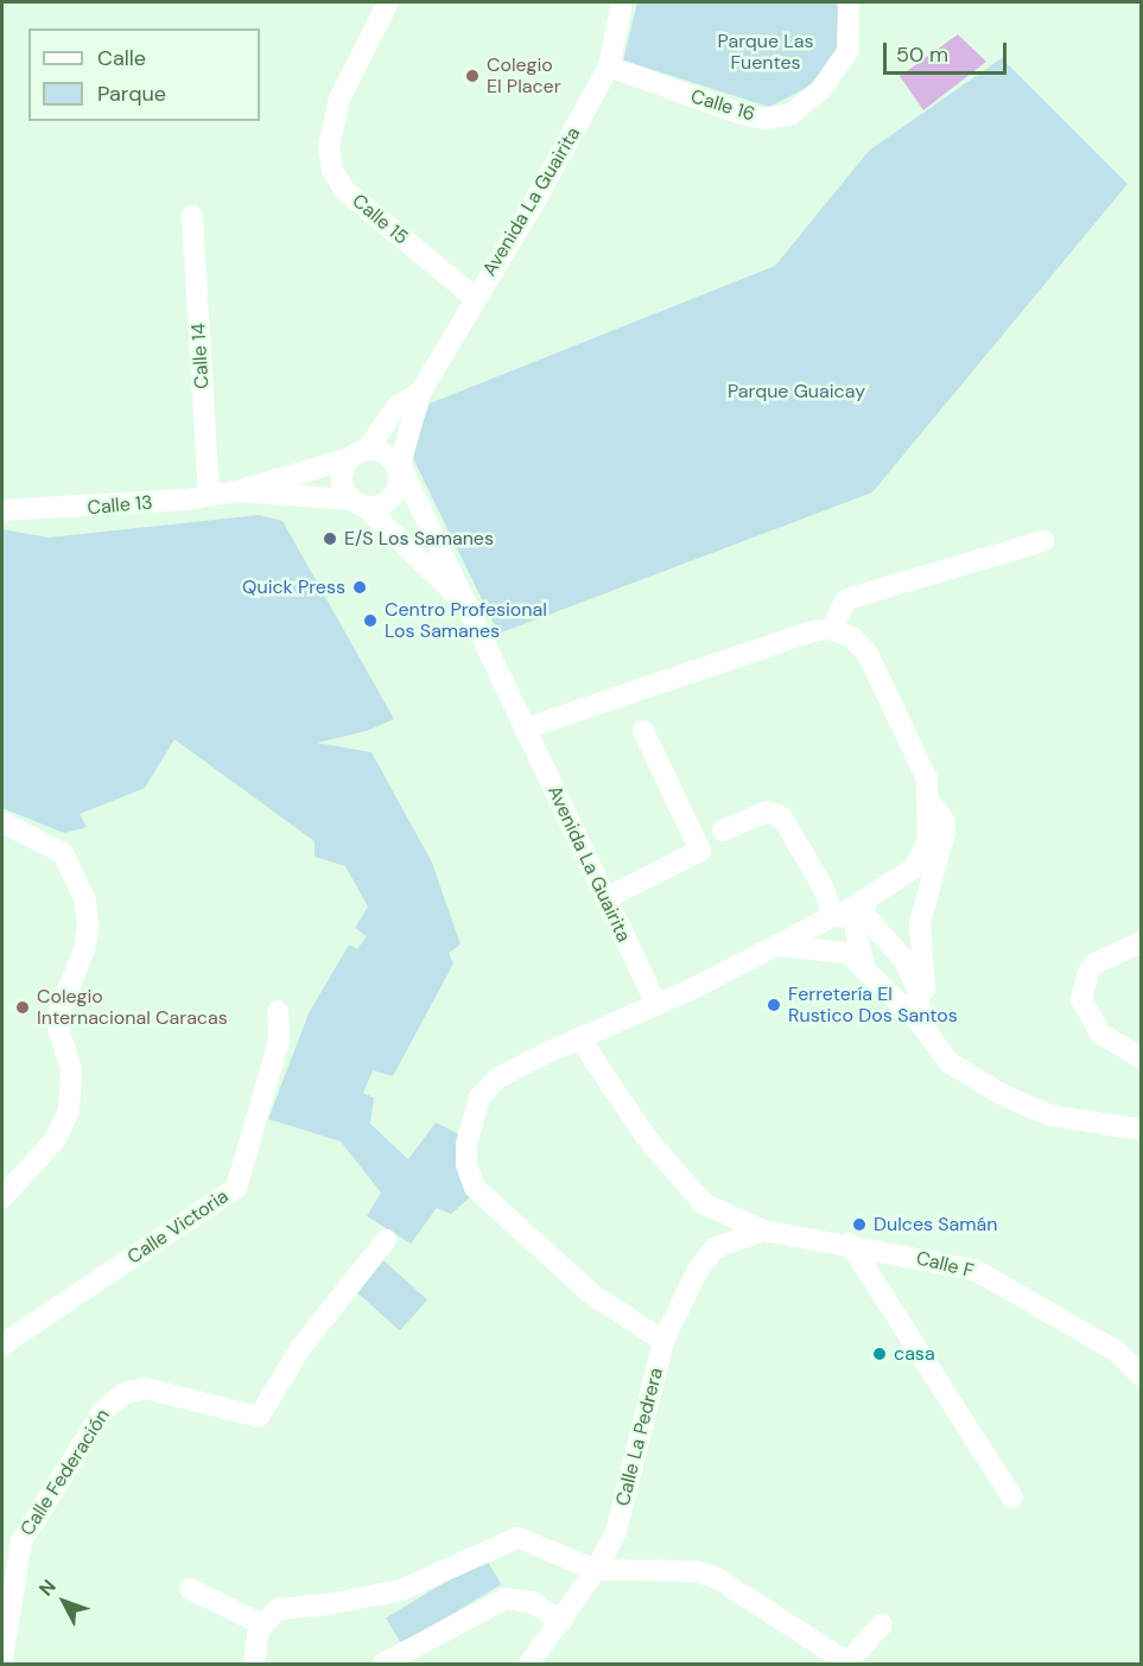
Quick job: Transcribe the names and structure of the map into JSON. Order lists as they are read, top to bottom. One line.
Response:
{"streets":{"street":["Calle 16","Avenida La Guairita","Calle 15","Calle 14","Calle 13","Calle Victoria","Calle F","Calle La Pedrera","Calle Federación"]},"crossings":[["Calle 16","Avenida La Guairita"],["Avenida La Guairita","Calle 15"],["Avenida La Guairita","Calle 13"],["Calle 14","Calle 13"],["Calle F","Calle La Pedrera"]],"parks":["Parque Las Fuentes","Parque Guaicay"],"places":["Colegio El Placer","E/S Los Samanes","Quick Press","Centro Profesional Los Samanes","Ferretería El Rustico Dos Santos","Colegio Internacional Caracas","Dulces Samán","casa"],"legend":["Calle","Parque"],"scale_bar":"50 m","north":"top left"}
